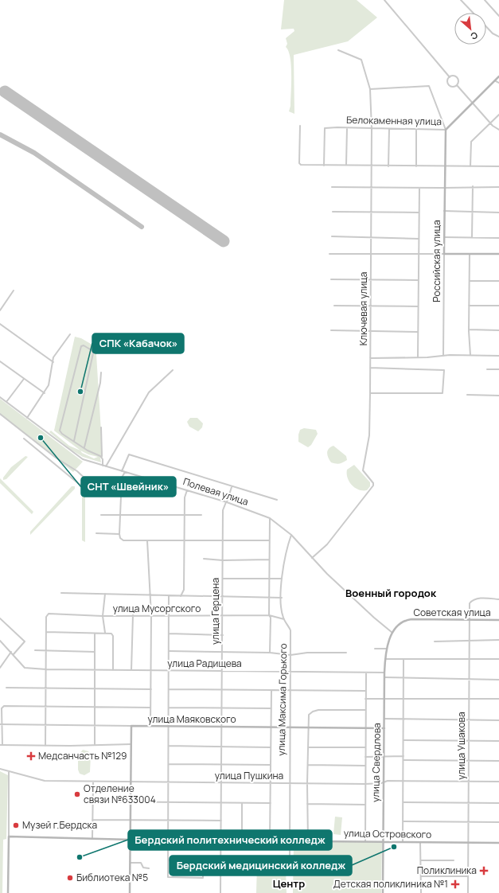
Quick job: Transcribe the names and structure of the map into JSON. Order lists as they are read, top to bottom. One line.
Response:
{"streets":{"street":["Белокаменная улица","Российская улица","Ключевая улица","Полевая улица","улица Мусоргского","улица Герцена","Советская улица","улица Радищева","улица Максима Горького","улица Маяковского","улица Ушакова","улица Свердлова","улица Пушкина","улица Островского"]},"crossings":[["Белокаменная улица","Российская улица"],["Белокаменная улица","Ключевая улица"],["Ключевая улица","Полевая улица"],["Полевая улица","улица Герцена"],["Полевая улица","Советская улица"],["Полевая улица","улица Максима Горького"],["Полевая улица","улица Свердлова"],["улица Мусоргского","улица Герцена"],["улица Мусоргского","улица Максима Горького"],["улица Герцена","улица Радищева"],["улица Герцена","улица Маяковского"],["улица Герцена","улица Пушкина"],["улица Герцена","улица Островского"],["Советская улица","улица Ушакова"],["Советская улица","улица Свердлова"],["улица Радищева","улица Максима Горького"],["улица Радищева","улица Свердлова"],["улица Максима Горького","улица Маяковского"],["улица Максима Горького","улица Пушкина"],["улица Максима Горького","улица Островского"],["улица Маяковского","улица Свердлова"],["улица Ушакова","улица Пушкина"],["улица Ушакова","улица Островского"],["улица Свердлова","улица Пушкина"],["улица Свердлова","улица Островского"]],"districts":["Военный городок","Центр"],"places":{"other":["СПК «Кабачок»","СНТ «Швейник»","Отделение связи №633004","Музей г.Бердска","Бердский медицинский колледж","Бердский политехнический колледж","Библиотека №5"],"health":["Медсанчасть №129","Поликлиника","Детская поликлиника №1"]},"north":"bottom right"}
